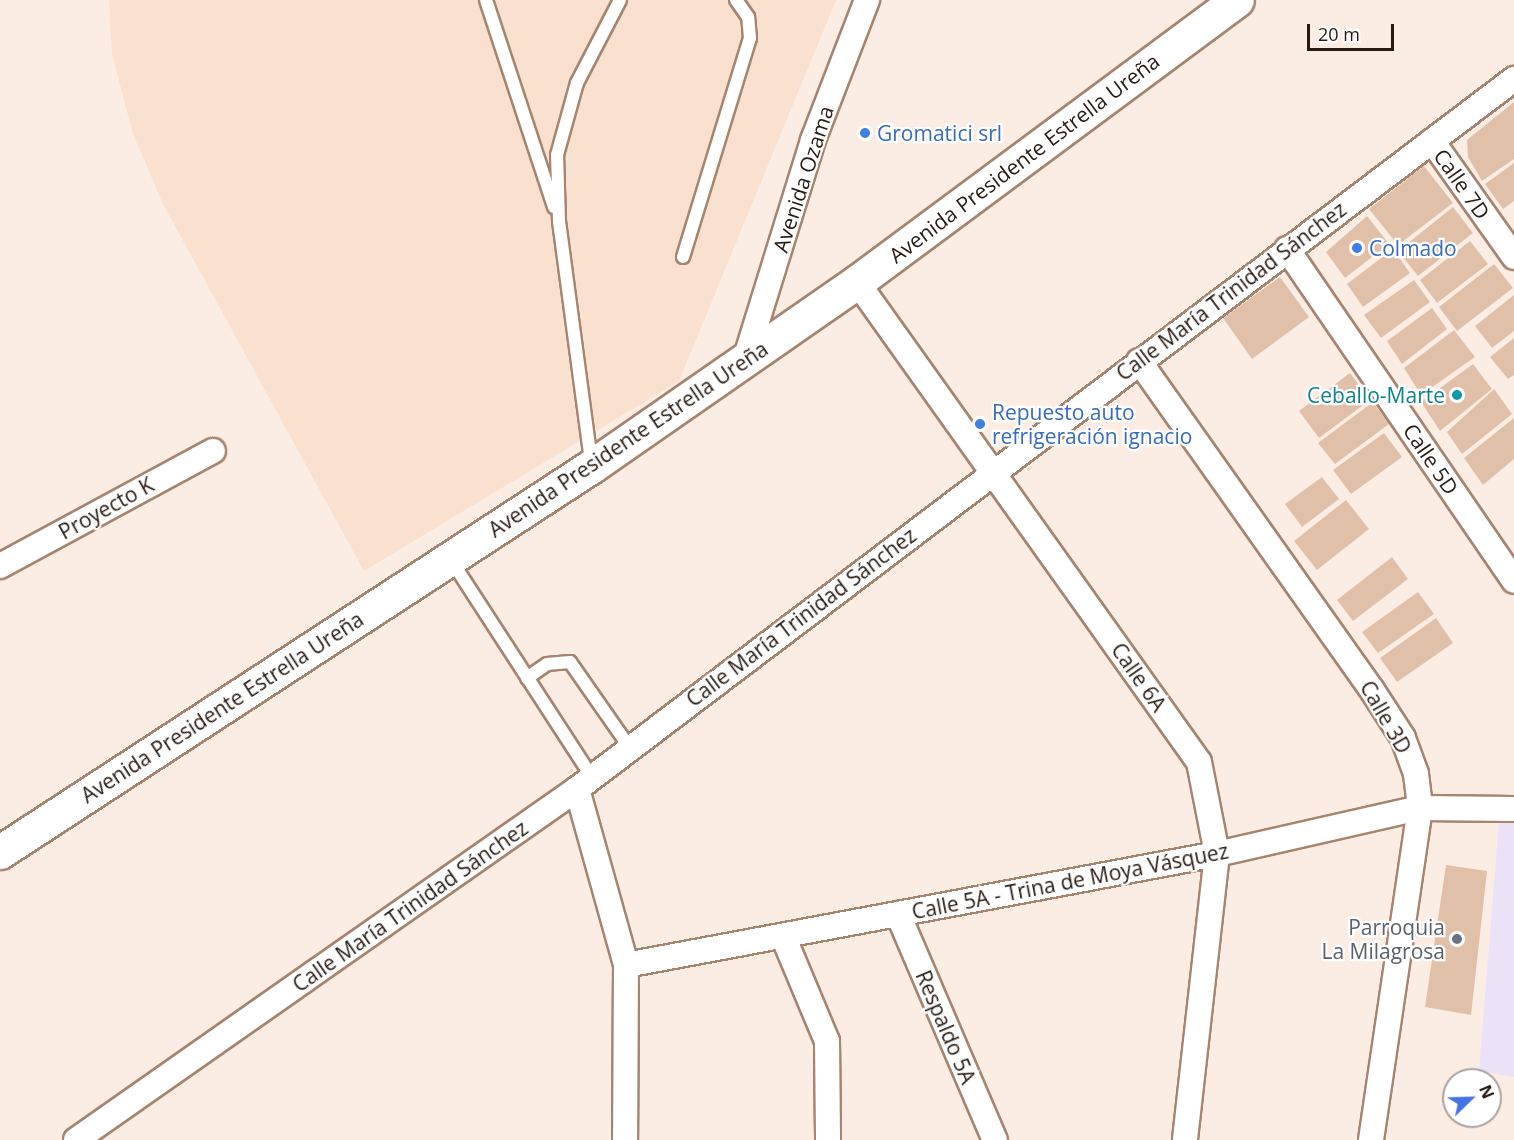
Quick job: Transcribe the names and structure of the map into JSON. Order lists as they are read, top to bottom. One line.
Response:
{"streets":{"main road":["Avenida Presidente Estrella Ureña"],"street":["Avenida Ozama","Calle 7D","Calle María Trinidad Sánchez","Calle 5D","Proyecto K","Calle 6A","Calle 3D","Calle 5A - Trina de Moya Vásquez","Respaldo 5A"]},"crossings":[["Avenida Presidente Estrella Ureña","Avenida Ozama"],["Avenida Presidente Estrella Ureña","Calle 6A"],["Calle 7D","Calle María Trinidad Sánchez"],["Calle María Trinidad Sánchez","Calle 5D"],["Calle María Trinidad Sánchez","Calle 6A"],["Calle María Trinidad Sánchez","Calle 3D"],["Calle 6A","Calle 5A - Trina de Moya Vásquez"],["Calle 3D","Calle 5A - Trina de Moya Vásquez"],["Calle 5A - Trina de Moya Vásquez","Respaldo 5A"]],"places":["Gromatici srl","Colmado","Ceballo-Marte","Repuesto auto refrigeración ignacio","Parroquia La Milagrosa"],"scale_bar":"20 m","north":"top right"}
